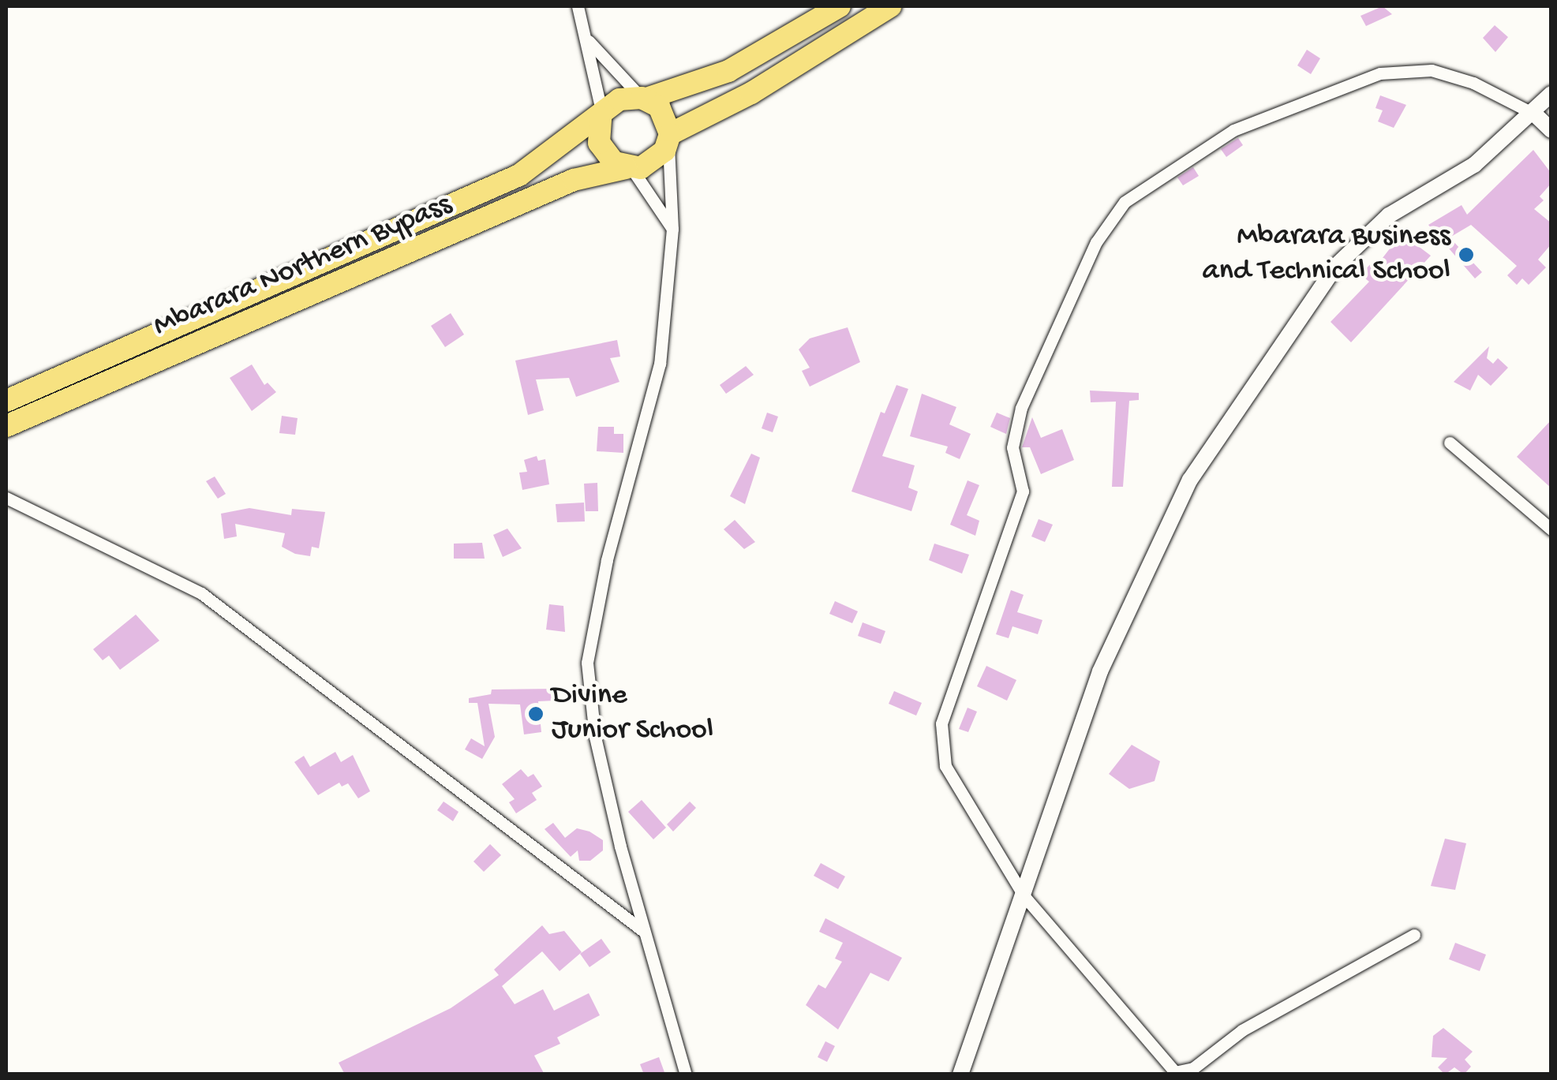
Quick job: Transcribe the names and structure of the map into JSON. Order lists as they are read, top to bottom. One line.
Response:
{"streets":{"highway":["Mbarara Northern Bypass"]},"places":["Mbarara Business and Technical School","Divine Junior School"]}
